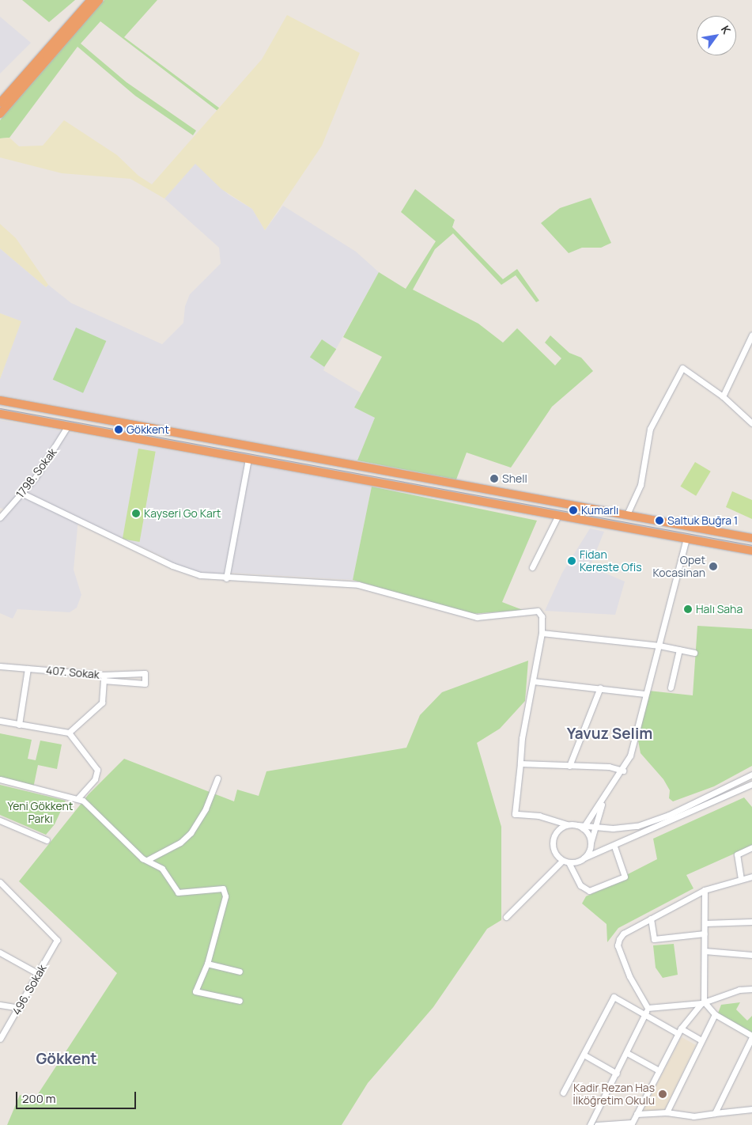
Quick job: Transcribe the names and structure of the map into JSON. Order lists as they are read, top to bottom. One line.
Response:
{"streets":{"street":["1798. Sokak","407. Sokak","496. Sokak"]},"districts":["Yavuz Selim","Gökkent"],"parks":["Yeni Gökkent Parkı"],"places":["Gökkent","Shell","Kumarlı","Kayseri Go Kart","Saltuk Buğra 1","Fidan Kereste Ofis","Opet Kocasinan","Halı Saha","Kadir Rezan Has İlköğretim Okulu"],"scale_bar":"200 m","north":"top right"}
